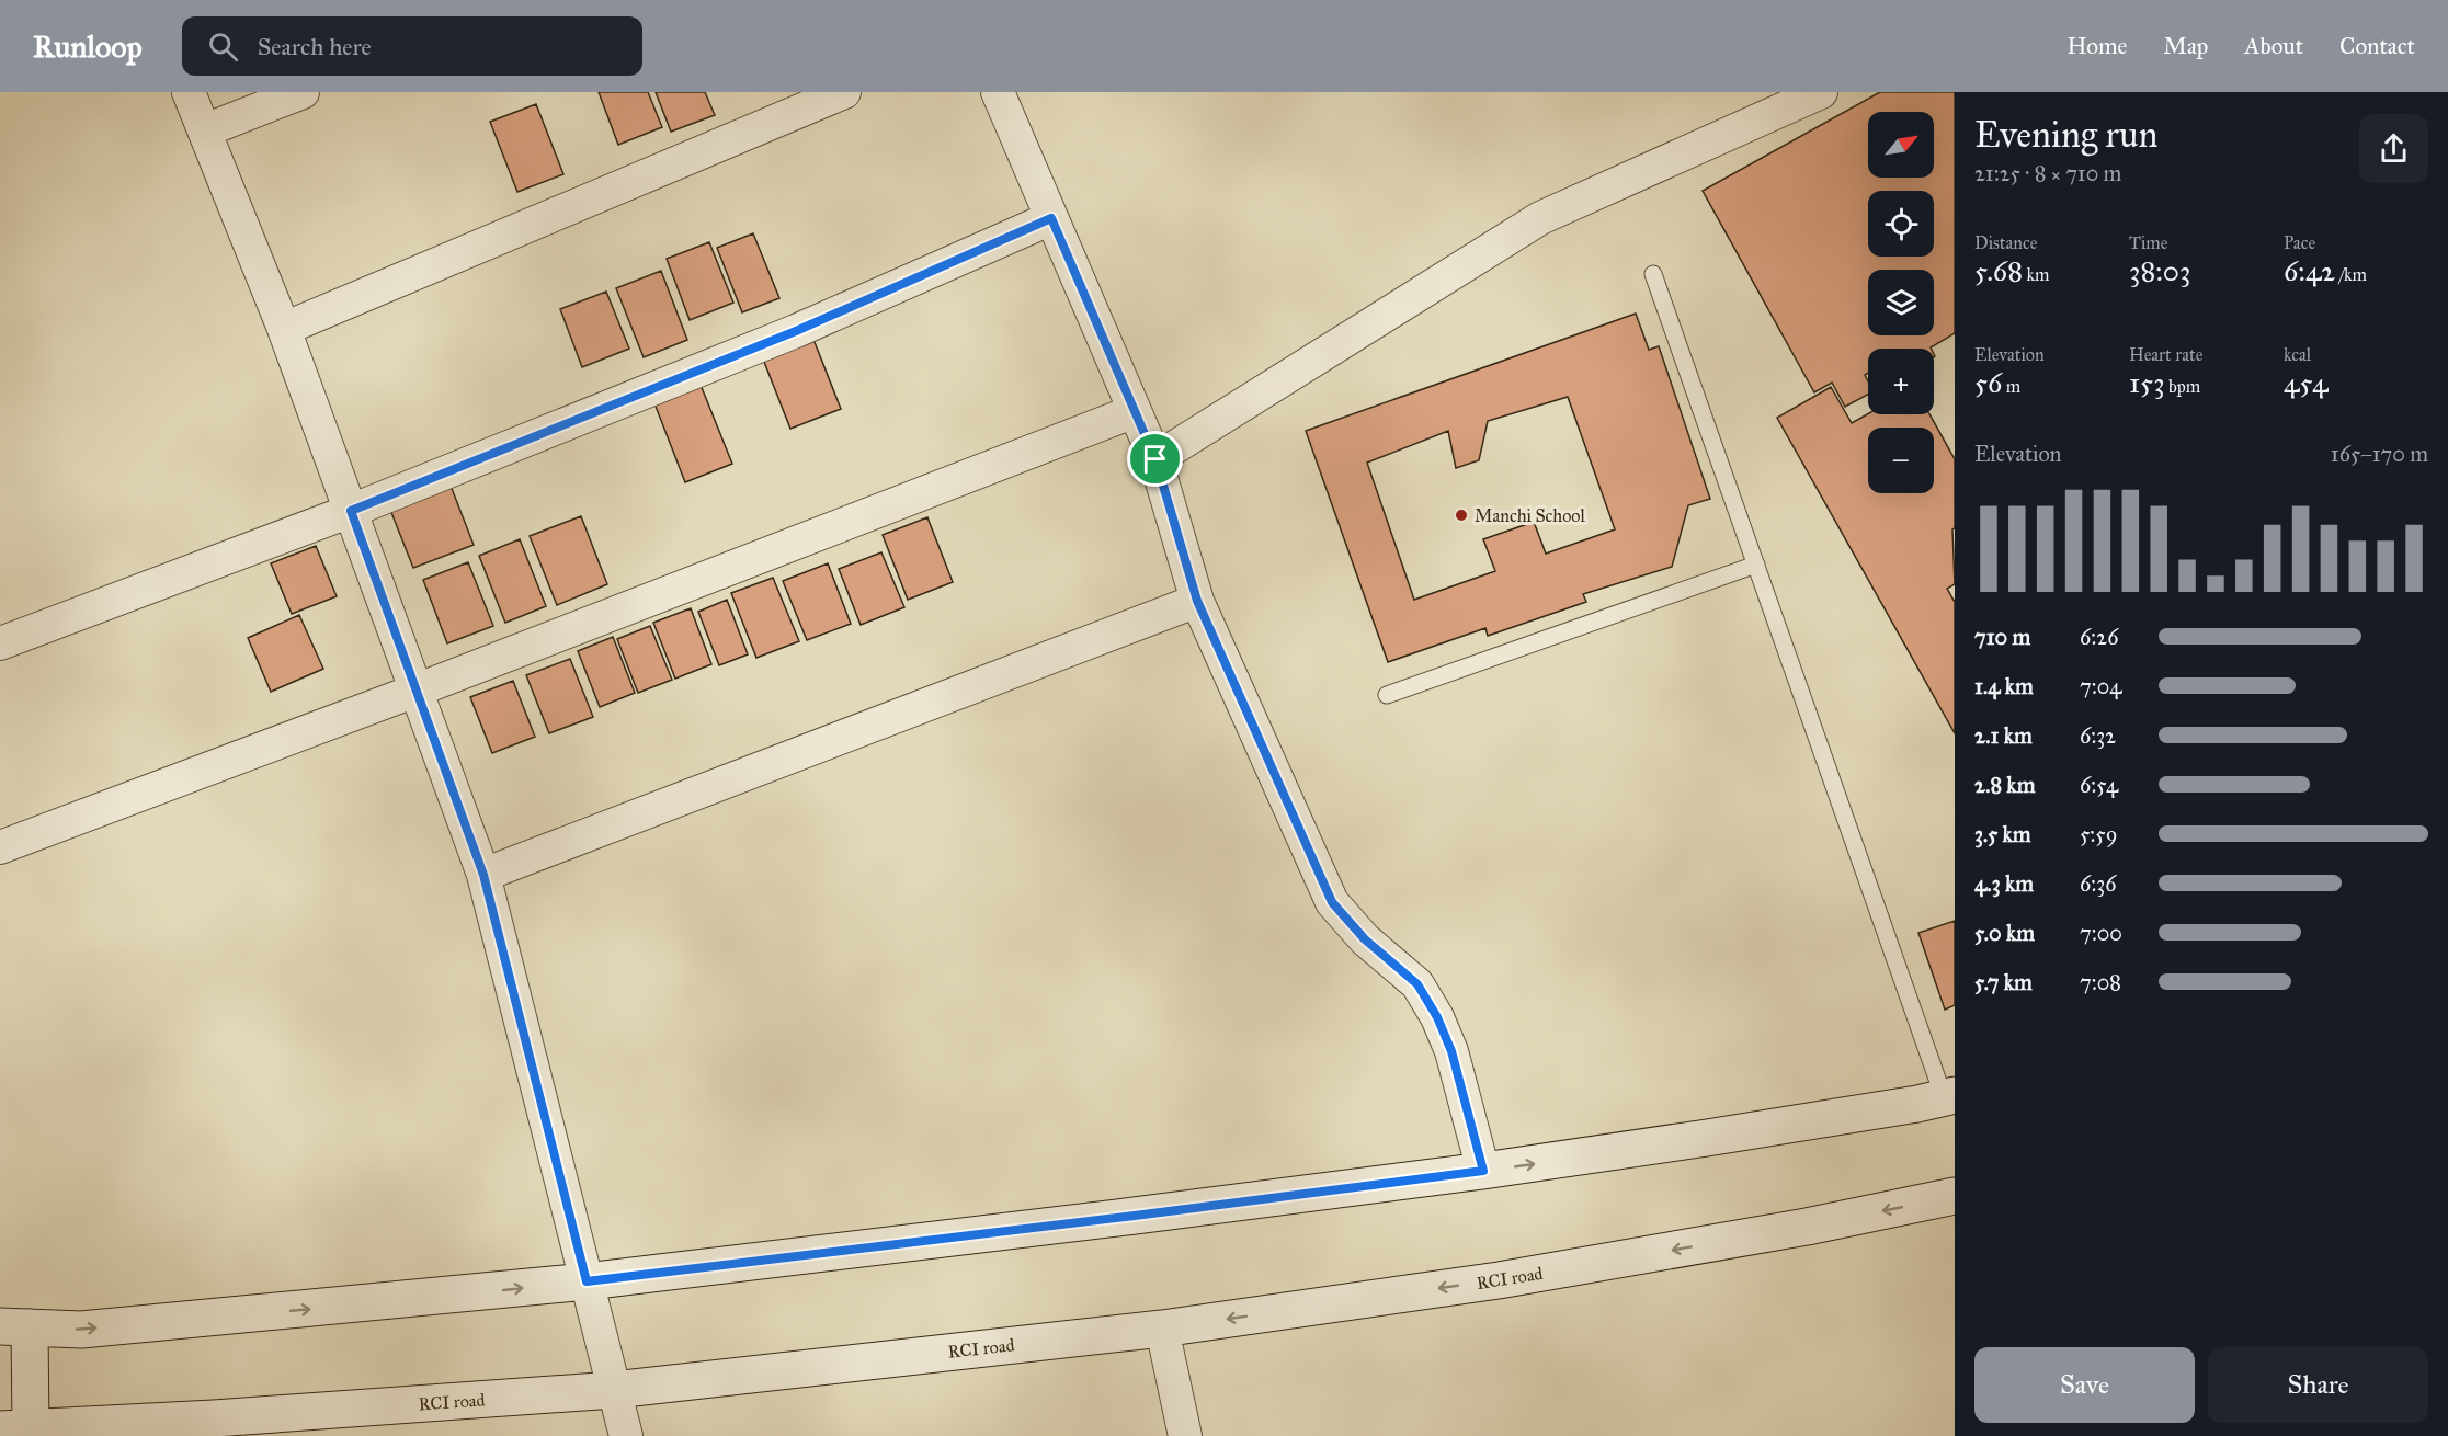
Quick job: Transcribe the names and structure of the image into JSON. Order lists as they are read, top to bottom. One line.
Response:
{"streets":{"main road":["RCI road"]},"places":["Manchi School"],"north":"top right","page":{"header":"Runloop","search":"Search here","nav":["Home","Map","About","Contact"],"heading":["Evening run","21:25 · 8 × 710 m"],"map_buttons":["+","−"],"stats":[["Distance","5.68 km"],["Time","38:03"],["Pace","6:42 /km"],["Elevation","56 m"],["Heart rate","153 bpm"],["kcal","454"]],"chart":["Elevation","165–170 m"],"list":[{"name":"710 m","note":"6:26"},{"name":"1.4 km","note":"7:04"},{"name":"2.1 km","note":"6:32"},{"name":"2.8 km","note":"6:54"},{"name":"3.5 km","note":"5:59"},{"name":"4.3 km","note":"6:36"},{"name":"5.0 km","note":"7:00"},{"name":"5.7 km","note":"7:08"}],"buttons":["Save","Share"]}}
